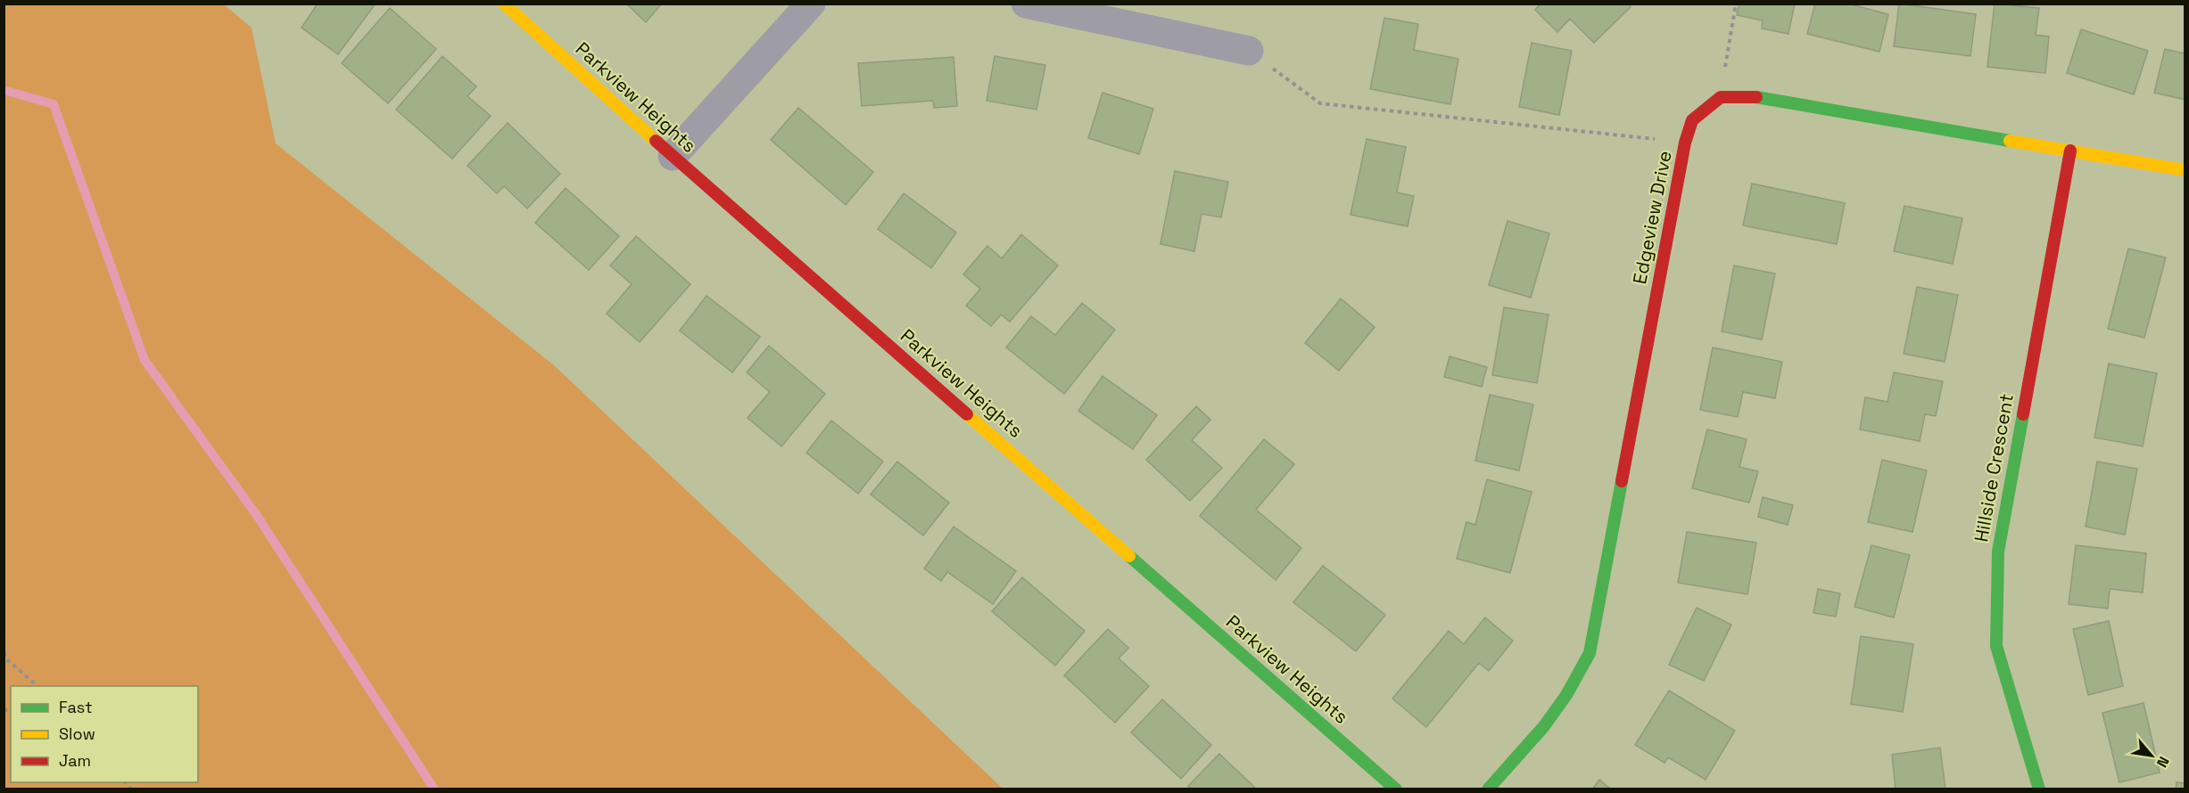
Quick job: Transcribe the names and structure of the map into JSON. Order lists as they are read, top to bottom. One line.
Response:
{"streets":{"street":["Parkview Heights","Edgeview Drive","Hillside Crescent"]},"legend":["Fast","Slow","Jam"],"north":"bottom right"}
